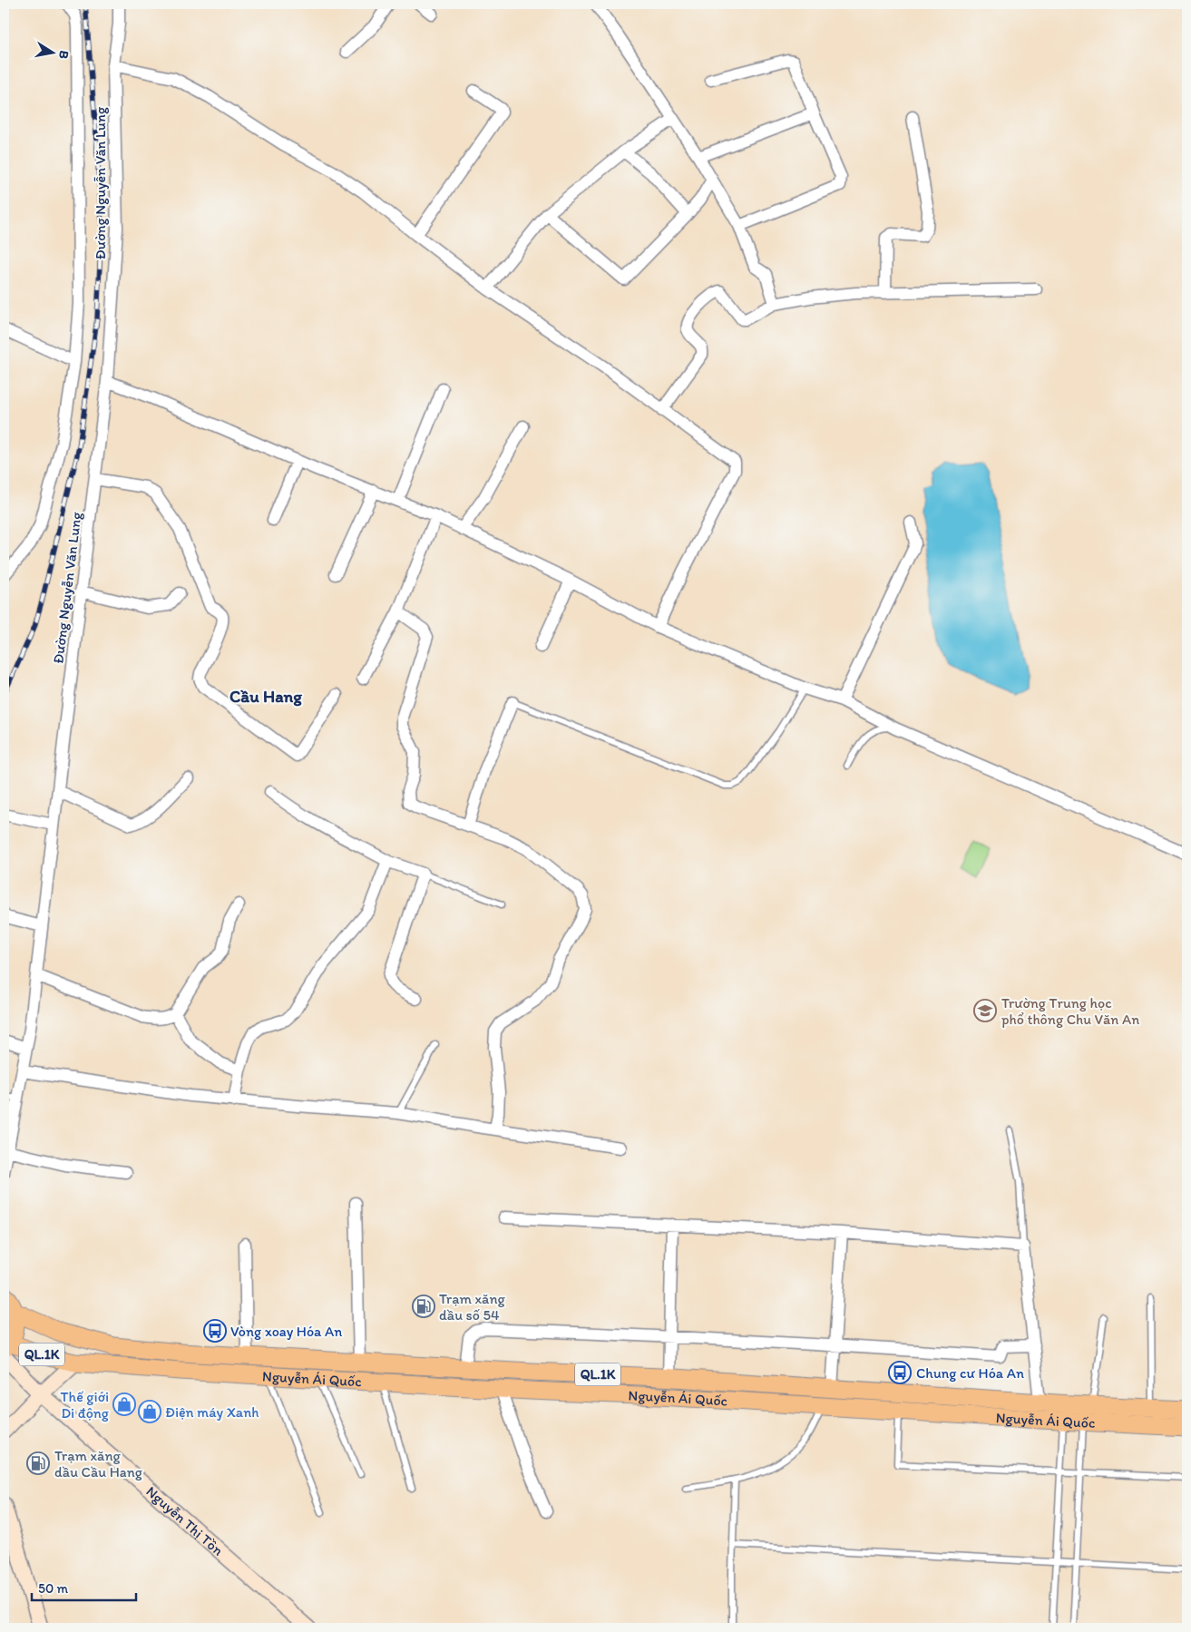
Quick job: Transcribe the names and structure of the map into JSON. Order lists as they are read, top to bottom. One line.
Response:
{"streets":{"main road":["QL.1K","Nguyễn Ái Quốc"],"street":["Đường Nguyễn Văn Lung","Nguyễn Thị Tồn"]},"crossings":[["Nguyễn Ái Quốc","Nguyễn Thị Tồn"]],"districts":["Cầu Hang"],"places":{"school or university":["Trường Trung học phổ thông Chu Văn An"],"fuel station":["Trạm xăng dầu số 54","Trạm xăng dầu Cầu Hang"],"bus stop":["Vòng xoay Hóa An","Chung cư Hóa An"],"shop":["Thế giới Di động","Điện máy Xanh"]},"scale_bar":"50 m","north":"right"}
